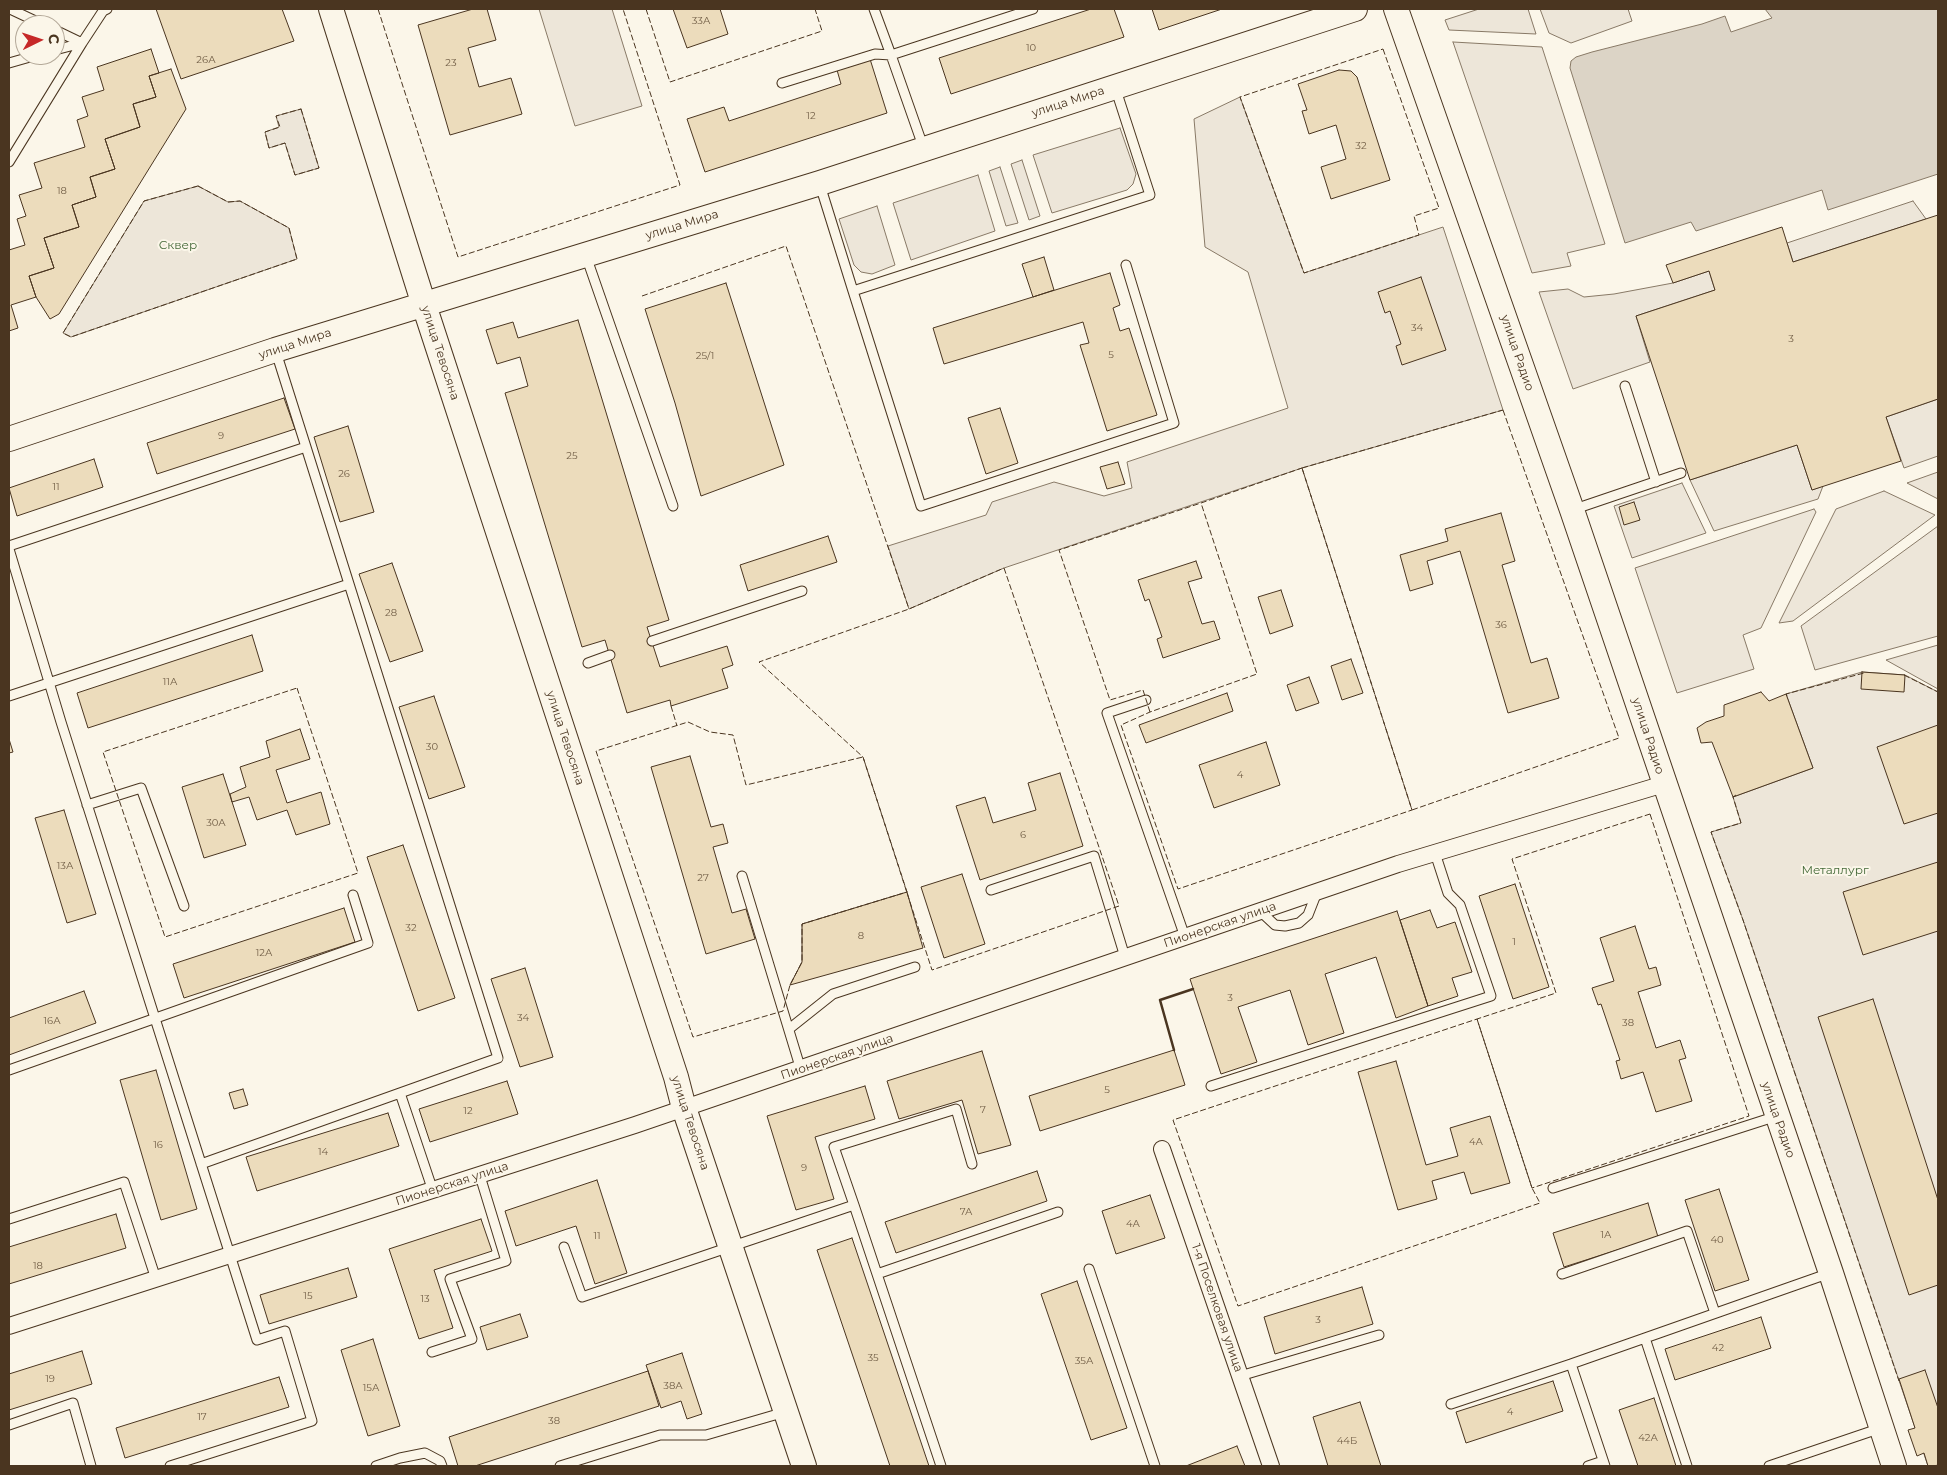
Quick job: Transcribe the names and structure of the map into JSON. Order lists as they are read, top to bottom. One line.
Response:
{"streets":{"main road":["улица Мира","улица Тевосяна","улица Радио"],"street":["Пионерская улица","1-я Поселковая улица"]},"crossings":[["улица Мира","улица Тевосяна"],["улица Тевосяна","Пионерская улица"],["улица Радио","Пионерская улица"]],"parks":["Сквер","Металлург"],"house_numbers":["33А","10","26А","23","12","32","18","34","3","5","25/1","9","25","26","11","28","36","11А","30","4","30А","6","13А","27","32","8","1","12А","3","34","16А","38","5","7","12","4А","16","14","9","7А","4А","1А","11","40","18","15","13","3","42","35","35А","19","38А","15А","4","17","38","42А","44Б"],"north":"right"}
